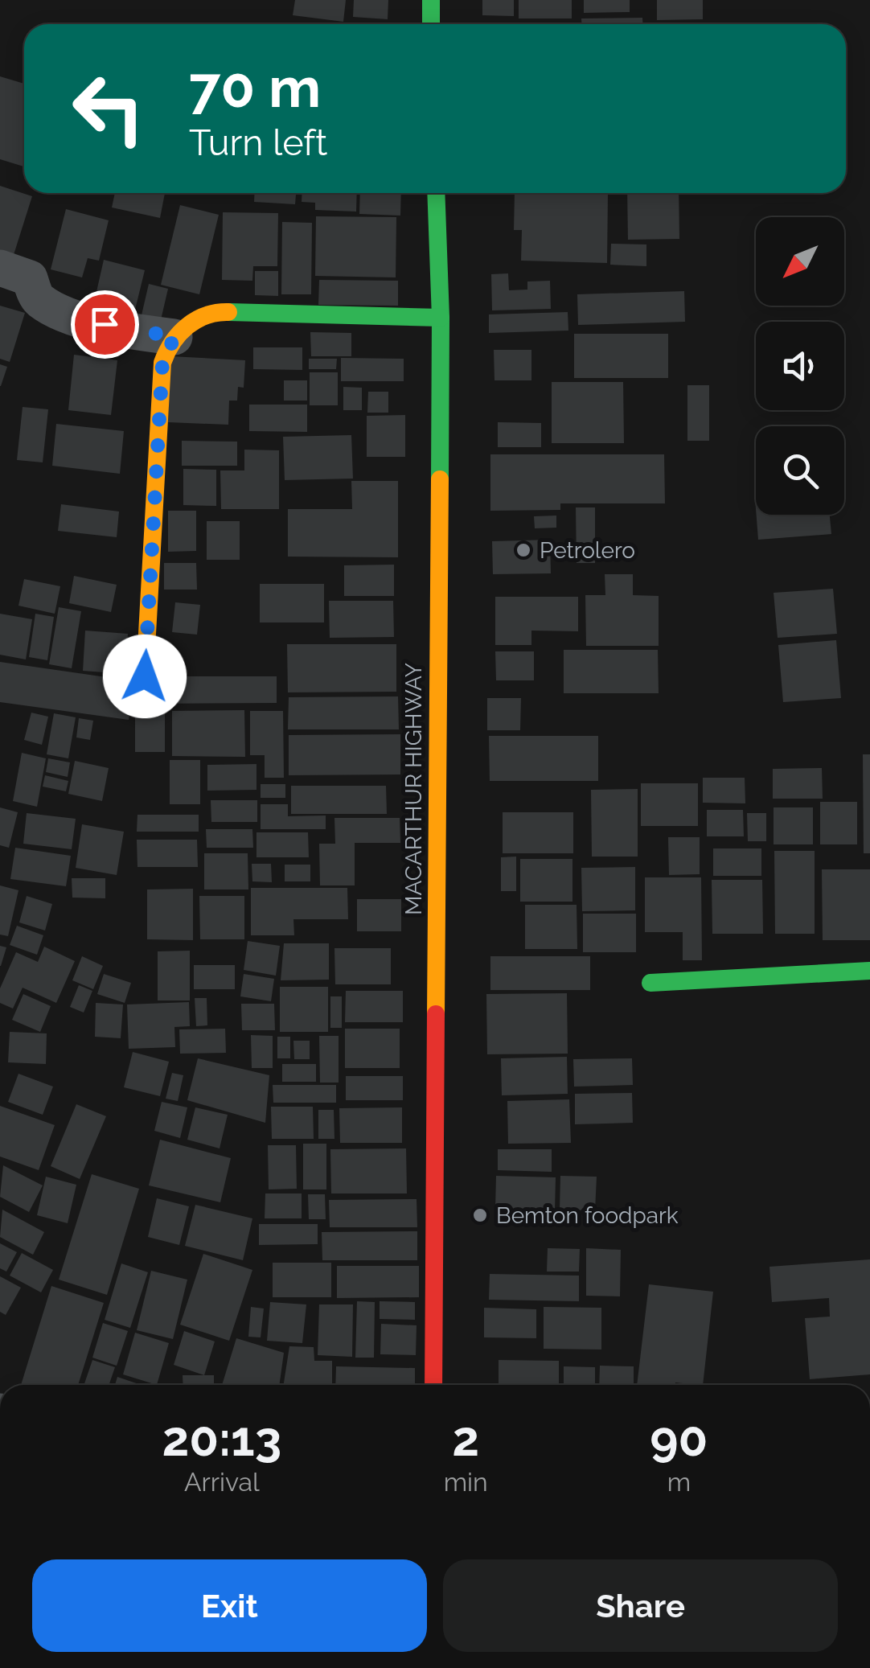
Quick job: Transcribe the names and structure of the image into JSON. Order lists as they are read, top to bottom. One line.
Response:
{"streets":{"main road":["MACARTHUR HIGHWAY"]},"places":["Petrolero","Bemton foodpark"],"north":"bottom left","page":{"turn":["70 m","Turn left"],"eta":["20:13","Arrival","2","min","90","m"],"buttons":["Exit","Share"]}}
